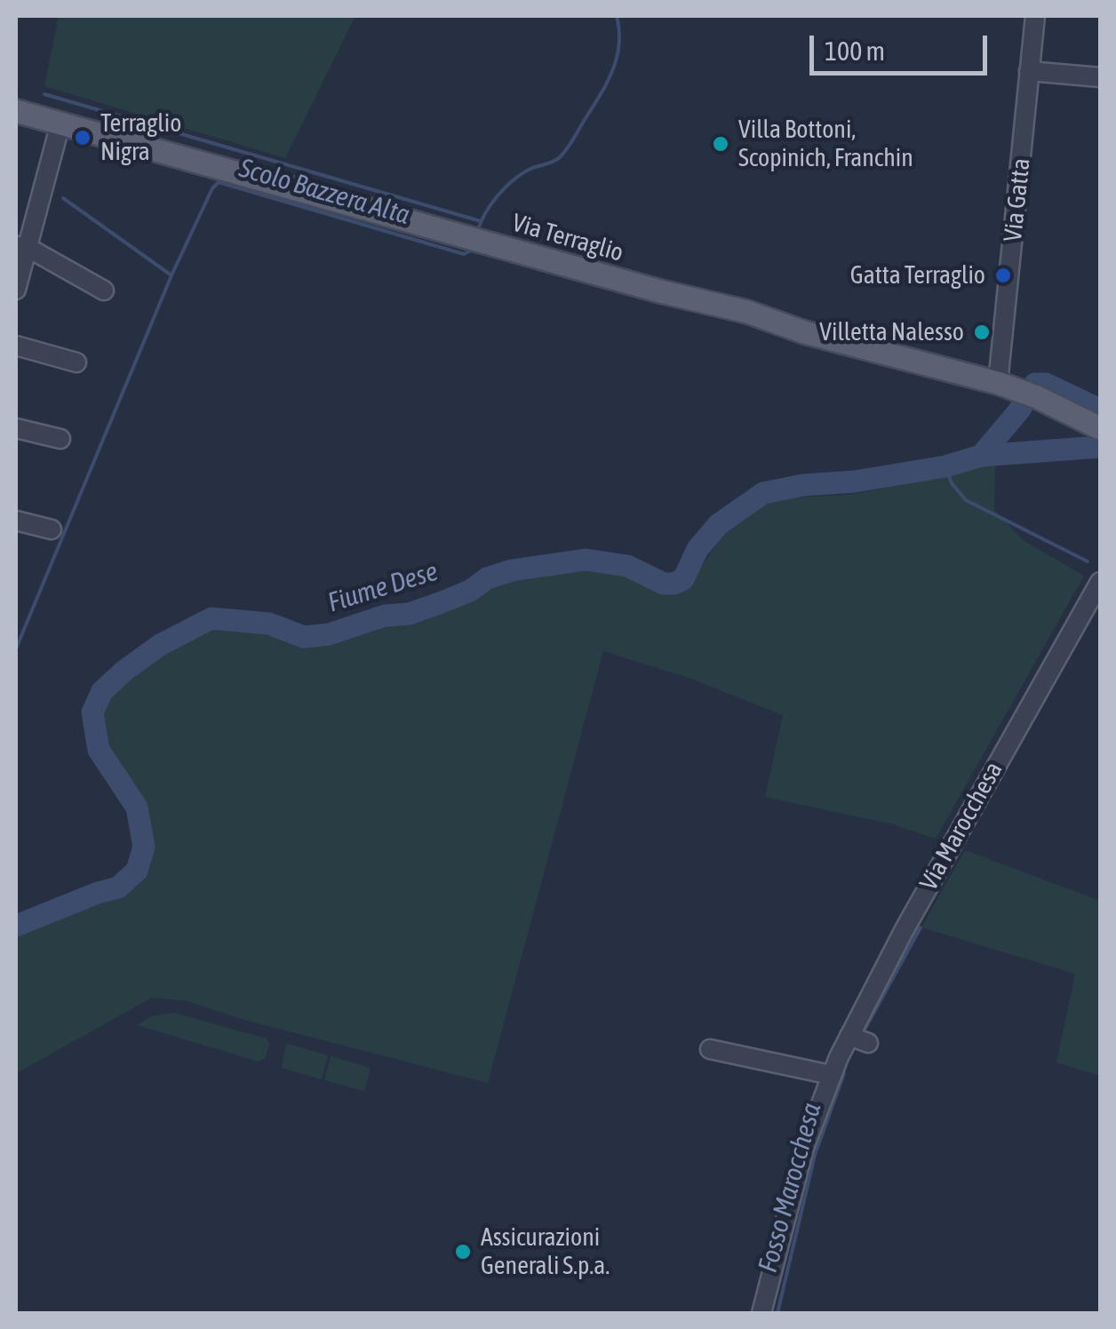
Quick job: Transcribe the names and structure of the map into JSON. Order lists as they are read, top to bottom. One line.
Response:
{"streets":{"main road":["Via Terraglio"],"street":["Via Gatta","Via Marocchesa"]},"crossings":[["Via Gatta","Via Terraglio"]],"water":["Scolo Bazzera Alta","Fiume Dese","Fosso Marocchesa"],"places":["Terraglio Nigra","Villa Bottoni, Scopinich, Franchin","Gatta Terraglio","Villetta Nalesso","Assicurazioni Generali S.p.a."],"scale_bar":"100 m"}
